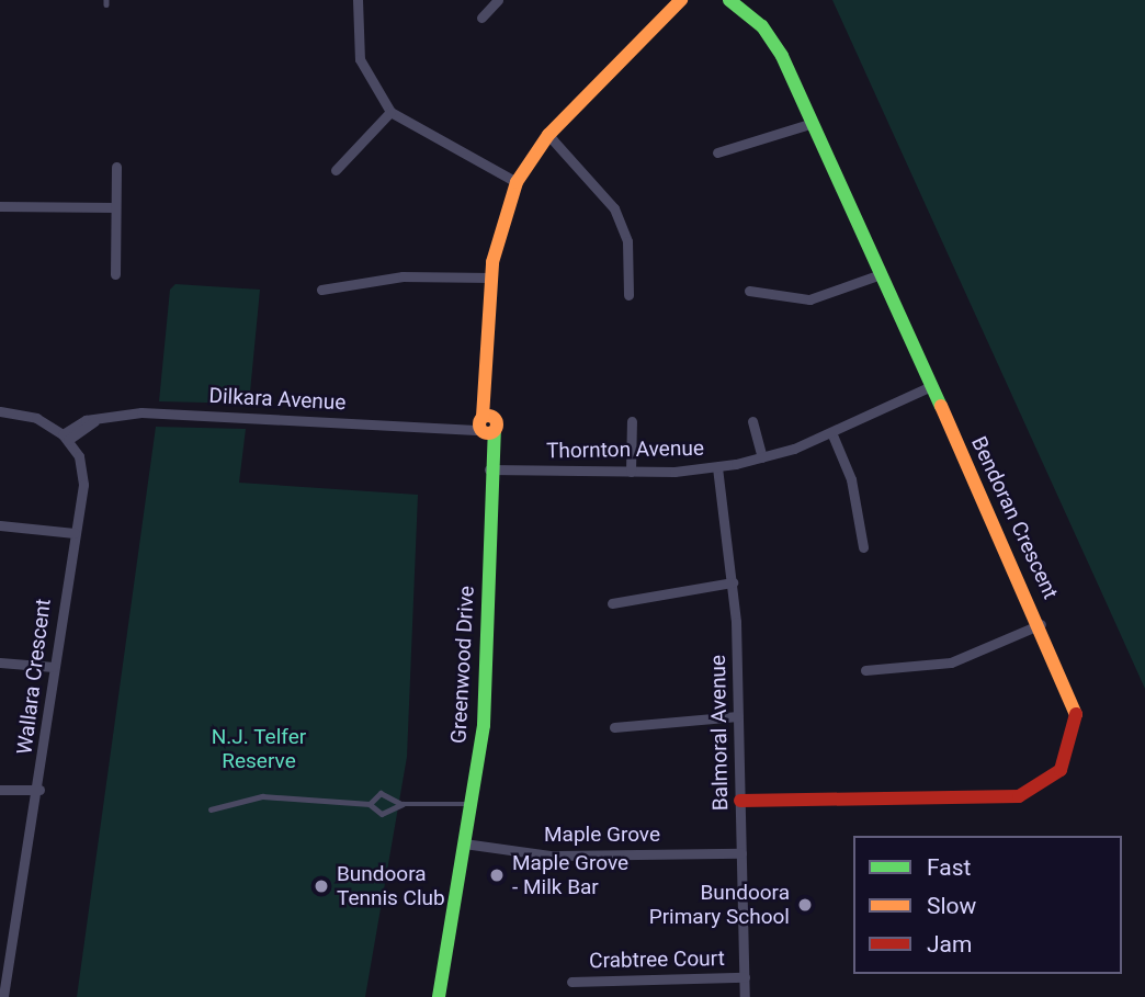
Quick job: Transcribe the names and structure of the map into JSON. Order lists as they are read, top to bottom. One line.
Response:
{"streets":{"street":["Dilkara Avenue","Thornton Avenue","Bendoran Crescent","Greenwood Drive","Wallara Crescent","Balmoral Avenue","Maple Grove","Crabtree Court"]},"crossings":[["Dilkara Avenue","Greenwood Drive"],["Dilkara Avenue","Wallara Crescent"],["Thornton Avenue","Bendoran Crescent"],["Thornton Avenue","Greenwood Drive"],["Thornton Avenue","Balmoral Avenue"],["Bendoran Crescent","Balmoral Avenue"],["Greenwood Drive","Maple Grove"],["Balmoral Avenue","Maple Grove"],["Balmoral Avenue","Crabtree Court"]],"parks":["N.J. Telfer Reserve"],"places":["Maple Grove - Milk Bar","Bundoora Tennis Club","Bundoora Primary School"],"legend":["Fast","Slow","Jam"]}
